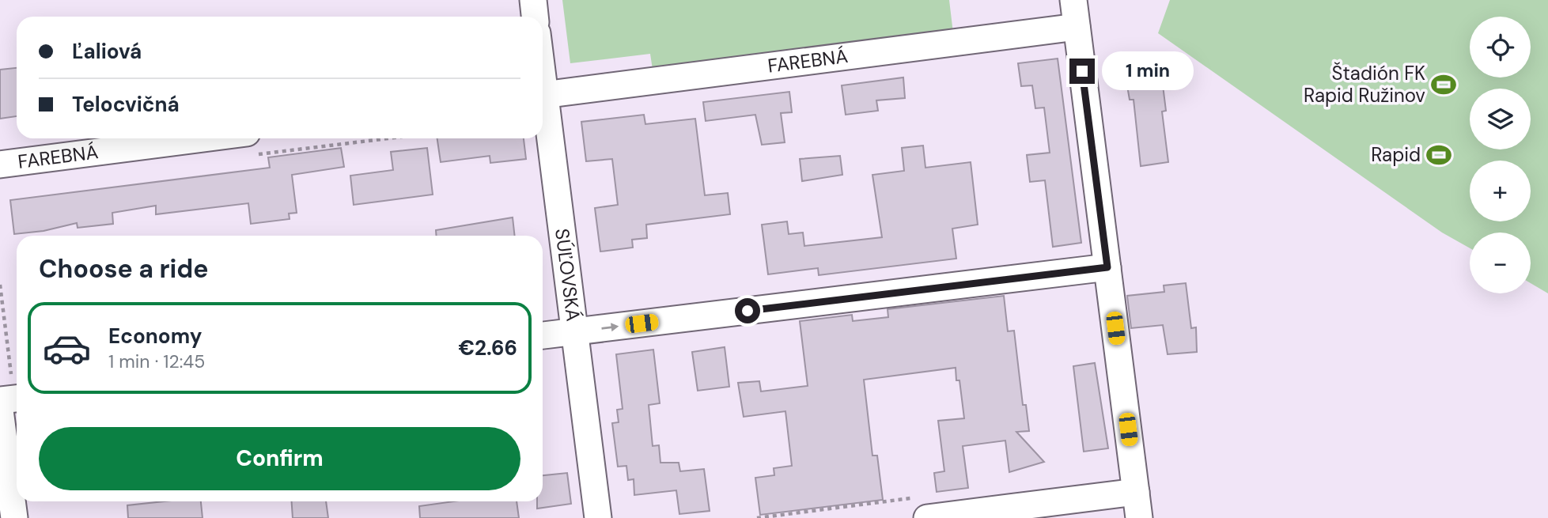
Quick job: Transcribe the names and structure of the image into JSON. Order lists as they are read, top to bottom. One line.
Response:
{"streets":{"street":["FAREBNÁ","SÚĽOVSKÁ"]},"places":{"sports":["Štadión FK Rapid Ružinov","Rapid"]},"page":{"map_buttons":["+","−"],"banner":["Ľaliová","Telocvičná"],"bubble":"1 min","heading":"Choose a ride","list":[{"name":"Economy","note":"1 min · 12:45","value":"€2.66"}],"buttons":"Confirm"}}
